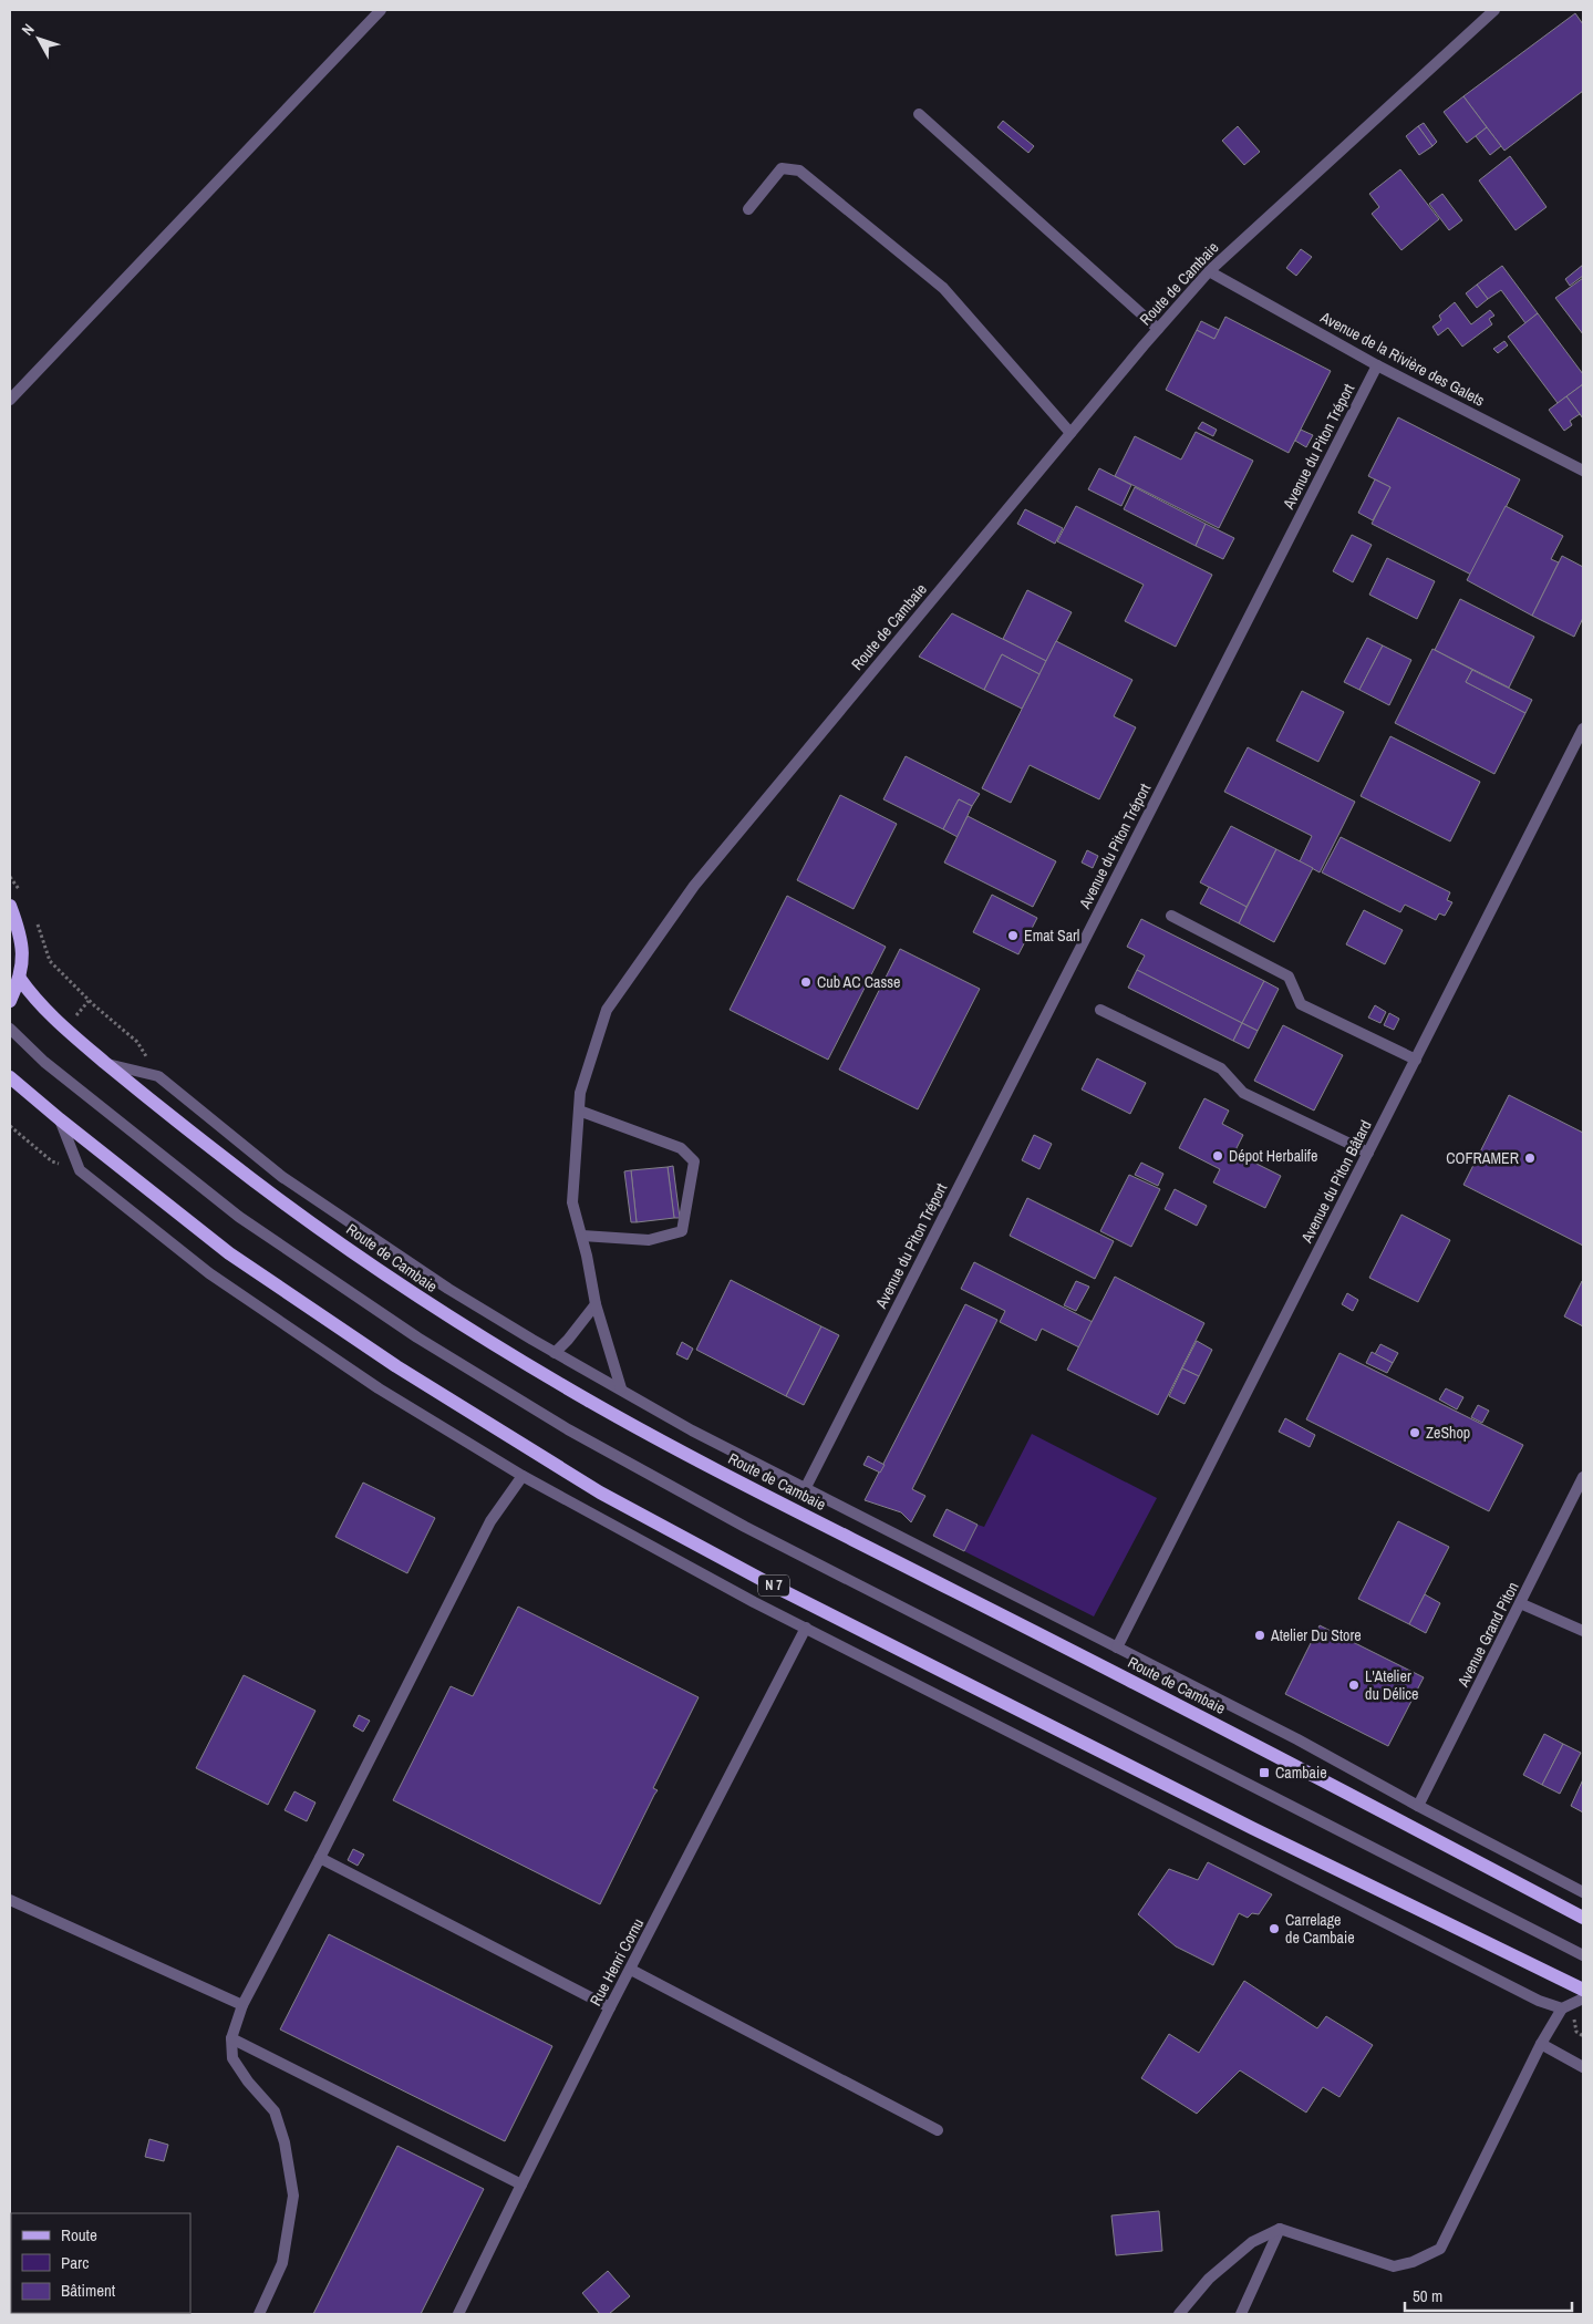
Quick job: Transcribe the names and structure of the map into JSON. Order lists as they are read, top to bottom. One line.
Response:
{"streets":{"main road":["Route de Cambaie","N 7"],"street":["Avenue de la Rivière des Galets","Avenue du Piton Tréport","Avenue du Piton Bâtard","Avenue Grand Piton","Rue Henri Cornu"]},"crossings":[["Route de Cambaie","Avenue de la Rivière des Galets"],["Avenue de la Rivière des Galets","Avenue du Piton Tréport"]],"places":{"other":["Emat Sarl","Cub AC Casse","Dépot Herbalife","COFRAMER","ZeShop","Atelier Du Store","L'Atelier du Délice","Carrelage de Cambaie"],"transit":["Cambaie"]},"legend":["Route","Parc","Bâtiment"],"scale_bar":"50 m","north":"top left"}
